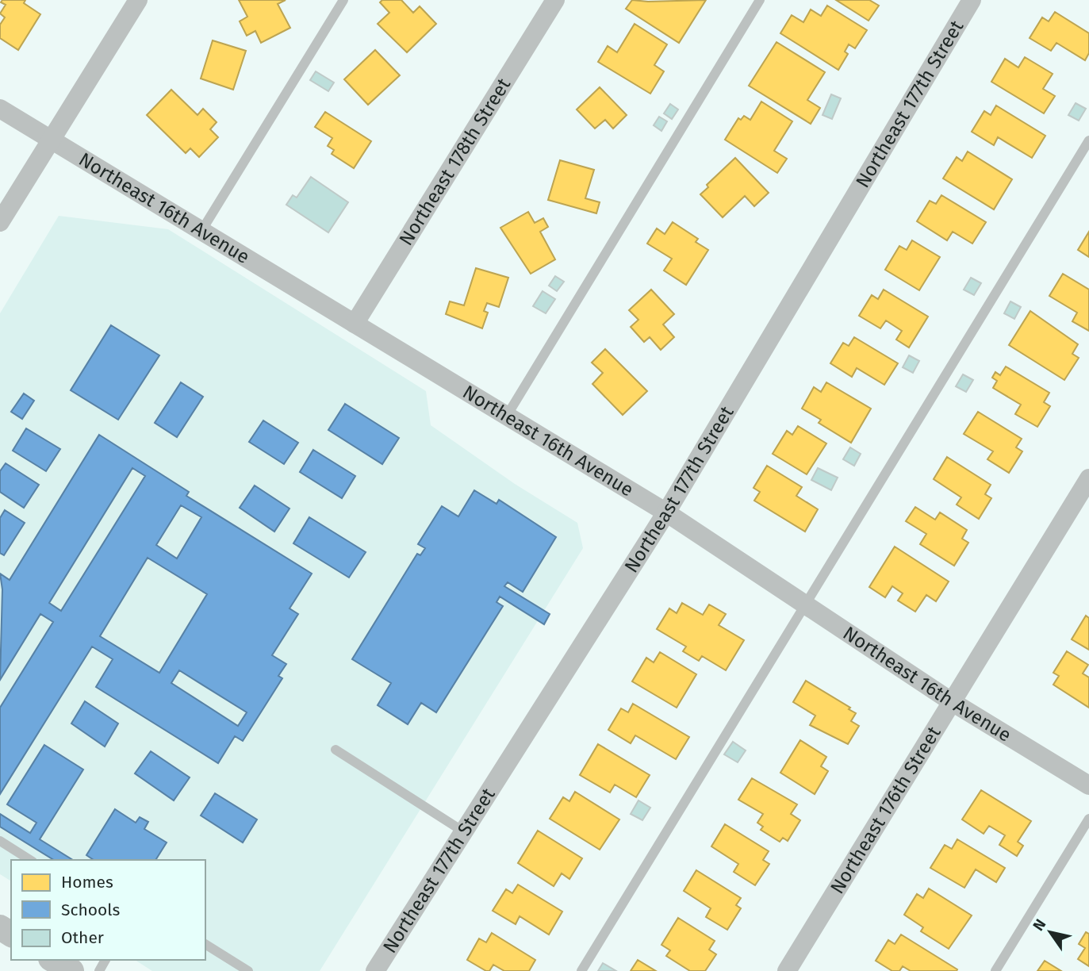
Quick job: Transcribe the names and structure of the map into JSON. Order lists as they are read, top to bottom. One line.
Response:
{"streets":{"street":["Northeast 177th Street","Northeast 178th Street","Northeast 16th Avenue","Northeast 176th Street"]},"crossings":[["Northeast 177th Street","Northeast 16th Avenue"],["Northeast 178th Street","Northeast 16th Avenue"],["Northeast 16th Avenue","Northeast 176th Street"]],"legend":["Homes","Schools","Other"],"north":"top left"}
